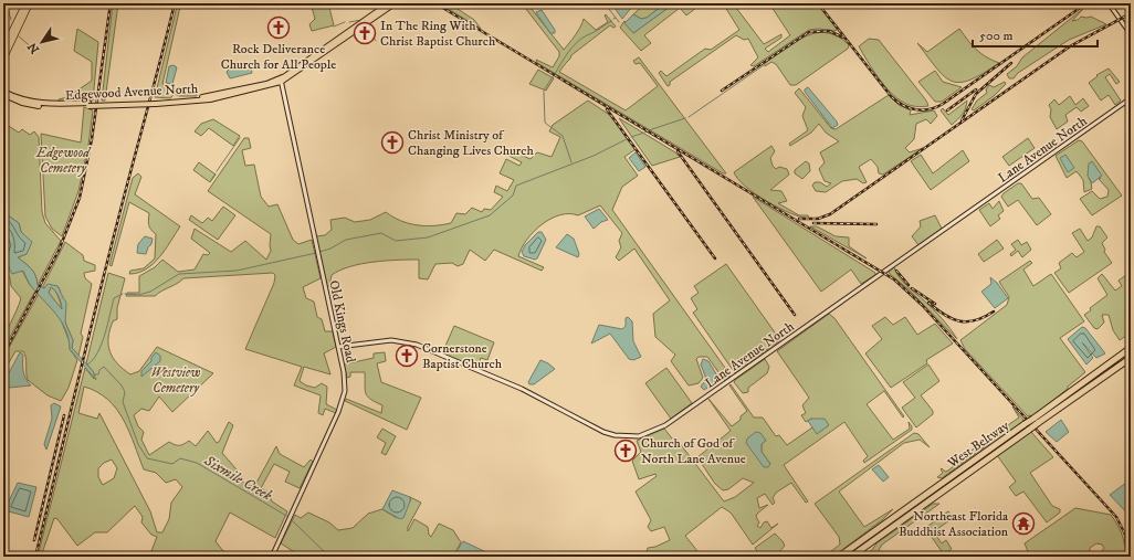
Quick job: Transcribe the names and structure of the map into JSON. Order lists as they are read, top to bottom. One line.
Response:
{"streets":{"highway":["West Beltway"],"main road":["Edgewood Avenue North","Lane Avenue North","Old Kings Road"]},"crossings":[["Edgewood Avenue North","Old Kings Road"],["Lane Avenue North","Old Kings Road"]],"water":["Sixmile Creek"],"parks":["Edgewood Cemetery","Westview Cemetery"],"places":{"church":["Rock Deliverance Church for All People","In The Ring With Christ Baptist Church","Christ Ministry of Changing Lives Church","Cornerstone Baptist Church","Church of God of North Lane Avenue"],"temple":["Northeast Florida Buddhist Association"]},"scale_bar":"500 m","north":"bottom left"}
